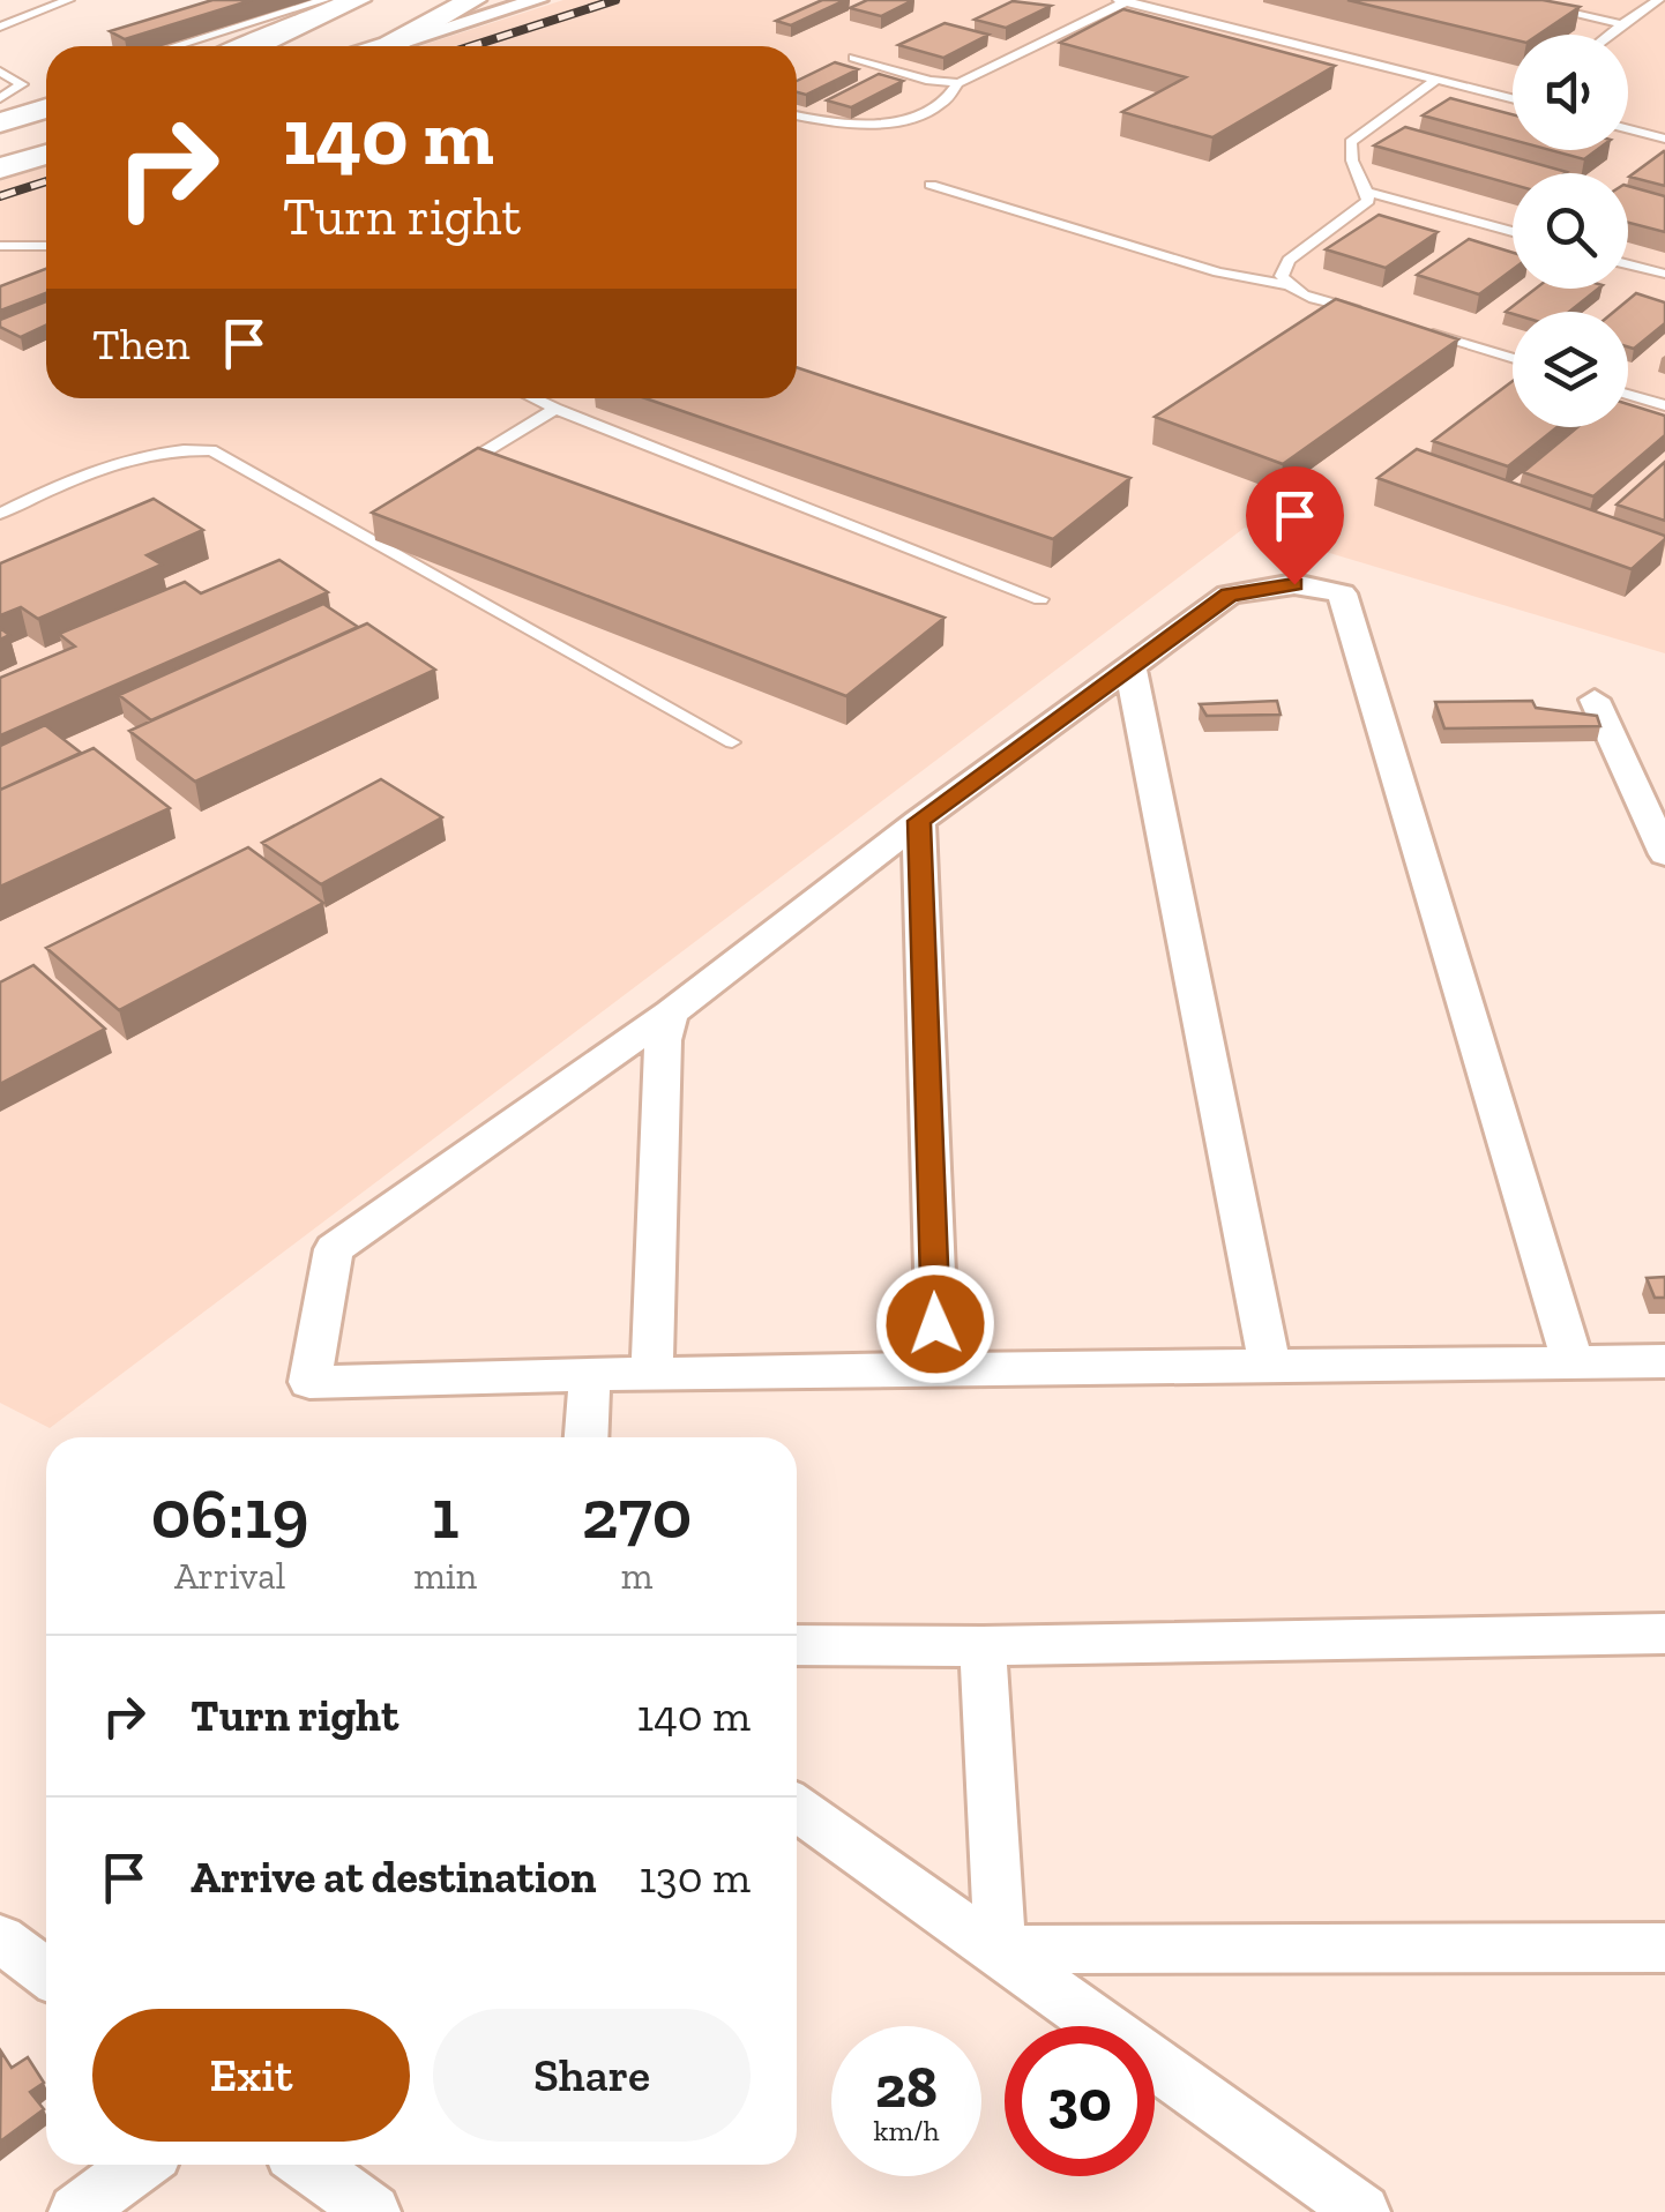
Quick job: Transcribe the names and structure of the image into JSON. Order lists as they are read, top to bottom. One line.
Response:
{"page":{"turn":["140 m","Turn right"],"then":"Then","eta":["06:19","Arrival","1","min","270","m"],"list":[{"name":"Turn right","value":"140 m"},{"name":"Arrive at destination","value":"130 m"}],"buttons":["Exit","Share"],"speed":"28 km/h","limit":"30"}}
